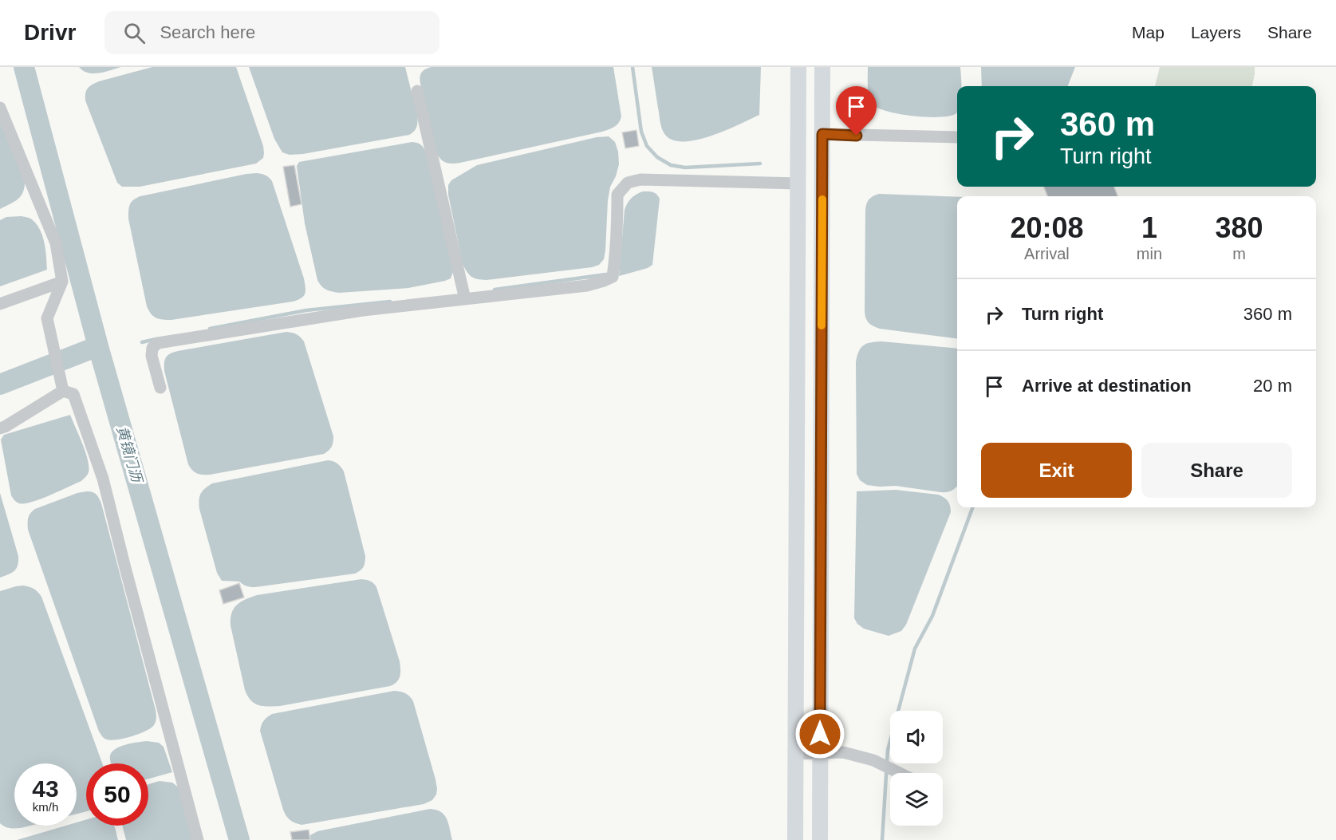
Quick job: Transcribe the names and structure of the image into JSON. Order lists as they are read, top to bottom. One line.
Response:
{"water":["黄镜门沥"],"page":{"header":"Drivr","search":"Search here","nav":["Map","Layers","Share"],"turn":["360 m","Turn right"],"eta":["20:08","Arrival","1","min","380","m"],"list":[{"name":"Turn right","value":"360 m"},{"name":"Arrive at destination","value":"20 m"}],"buttons":["Exit","Share"],"speed":"43 km/h","limit":"50"}}
